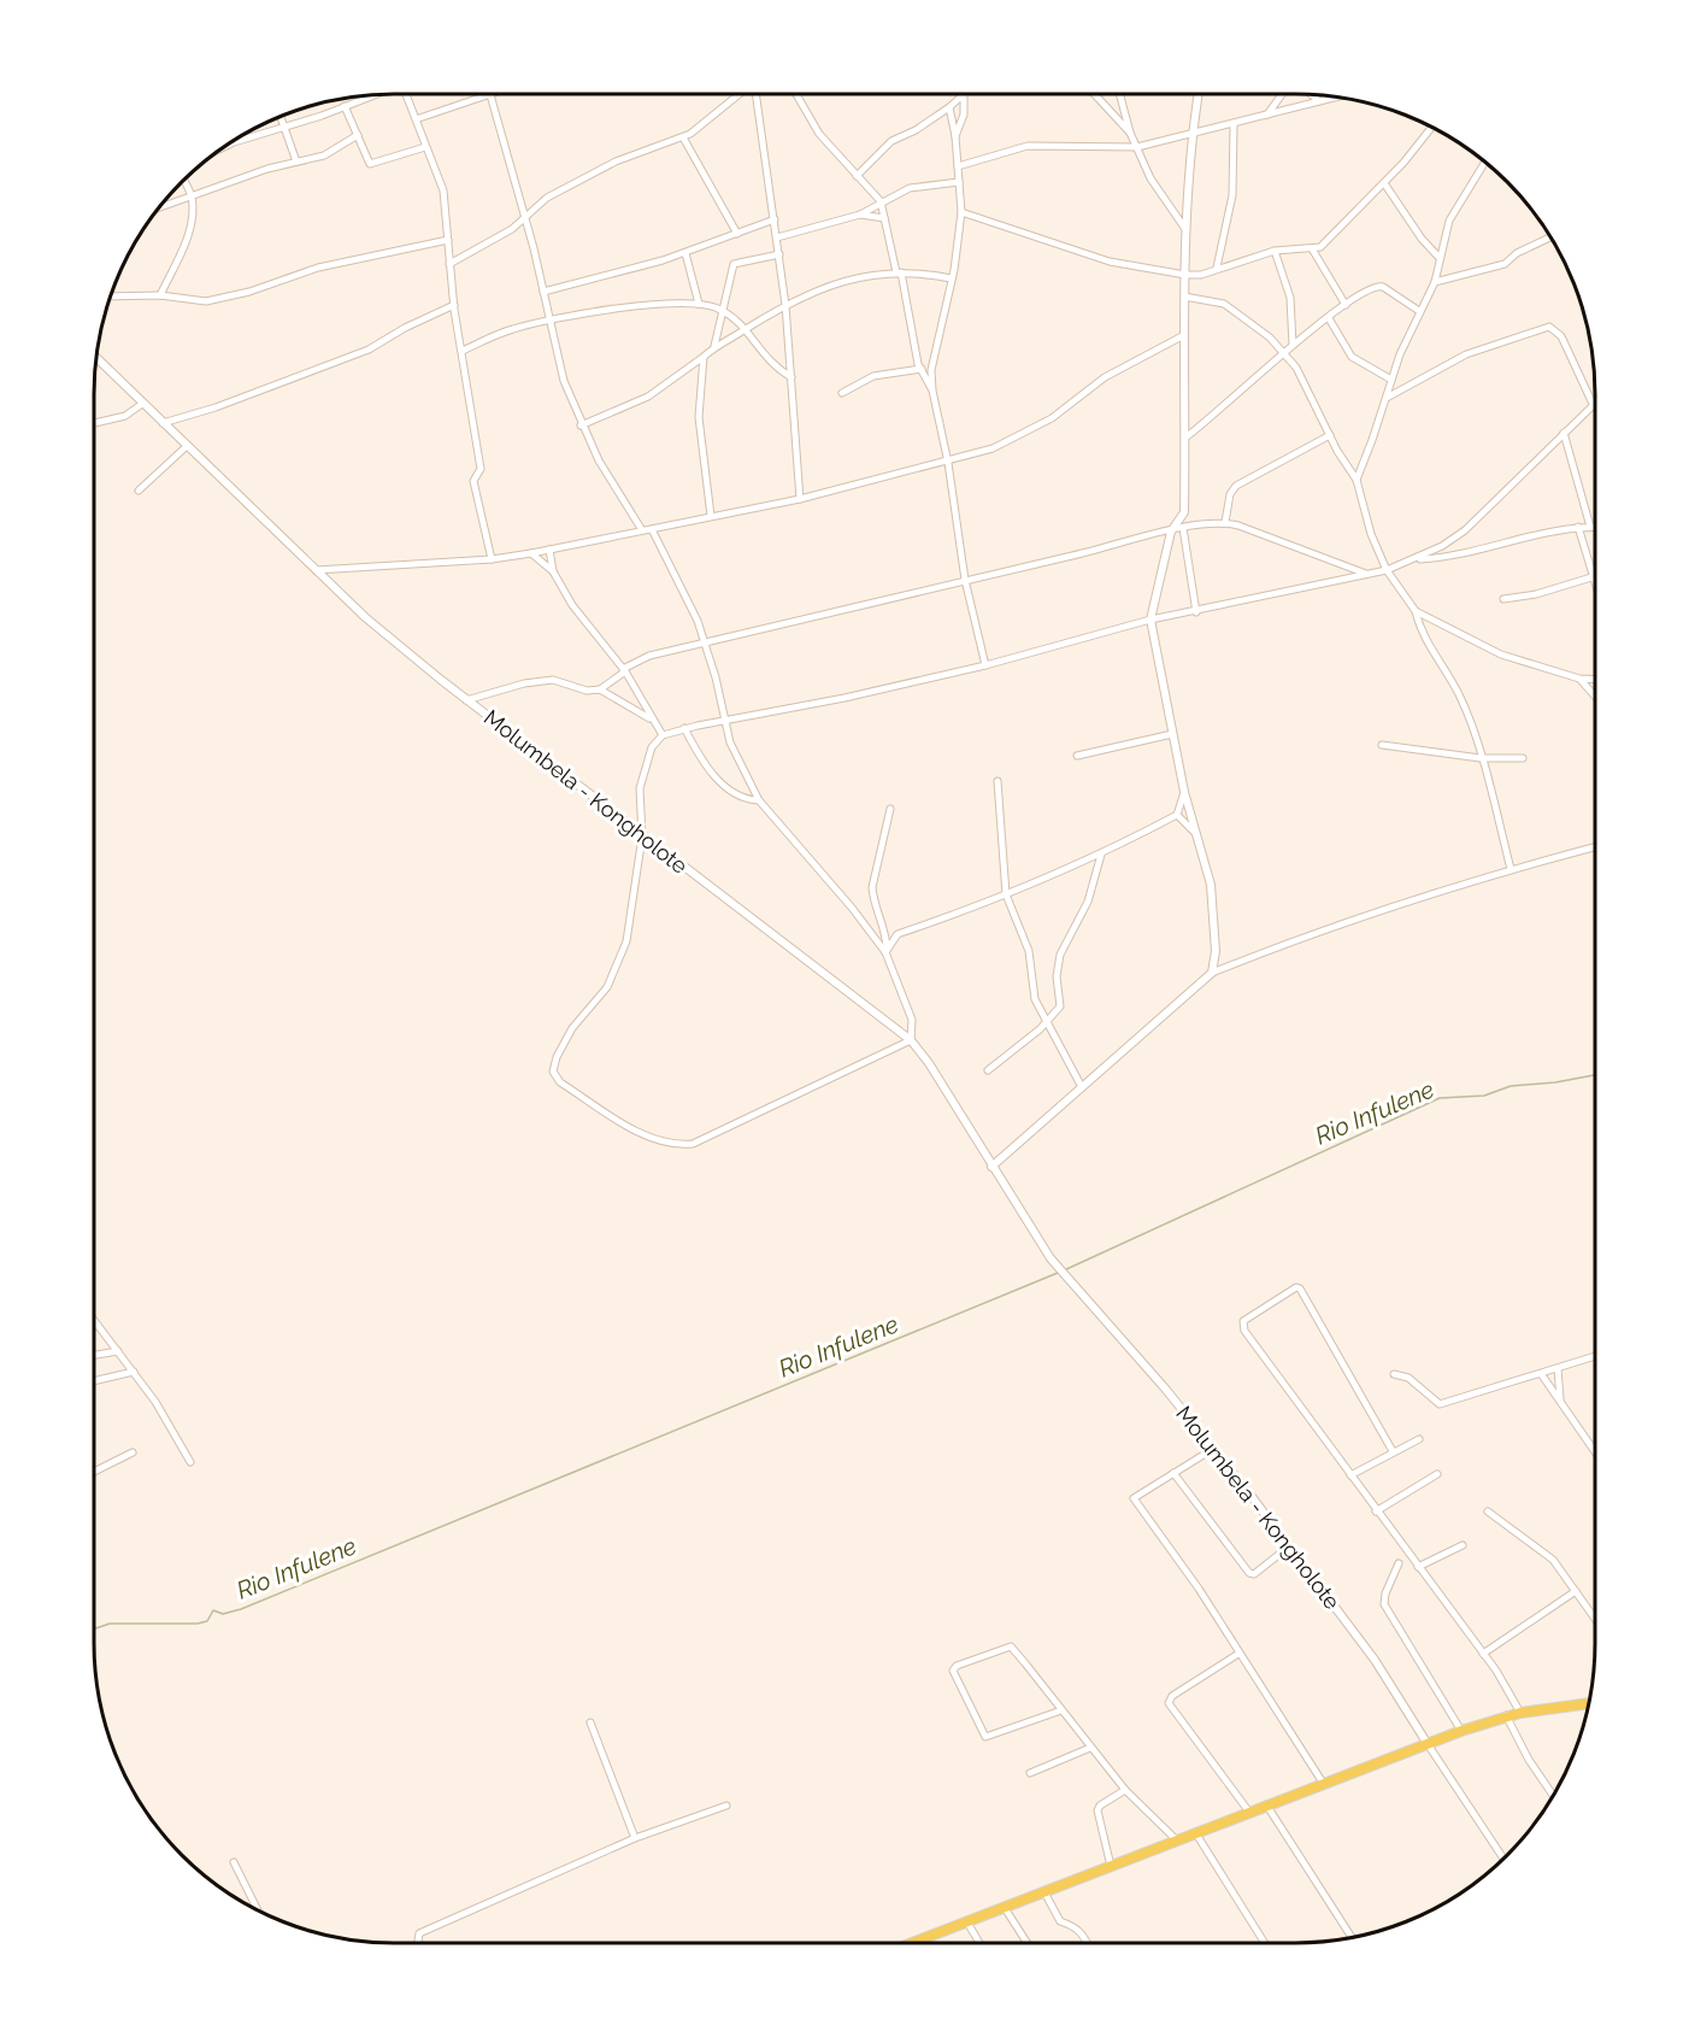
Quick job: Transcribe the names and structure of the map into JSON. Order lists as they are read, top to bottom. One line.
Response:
{"streets":{"street":["Molumbela - Kongholote"]},"water":["Rio Infulene"]}
